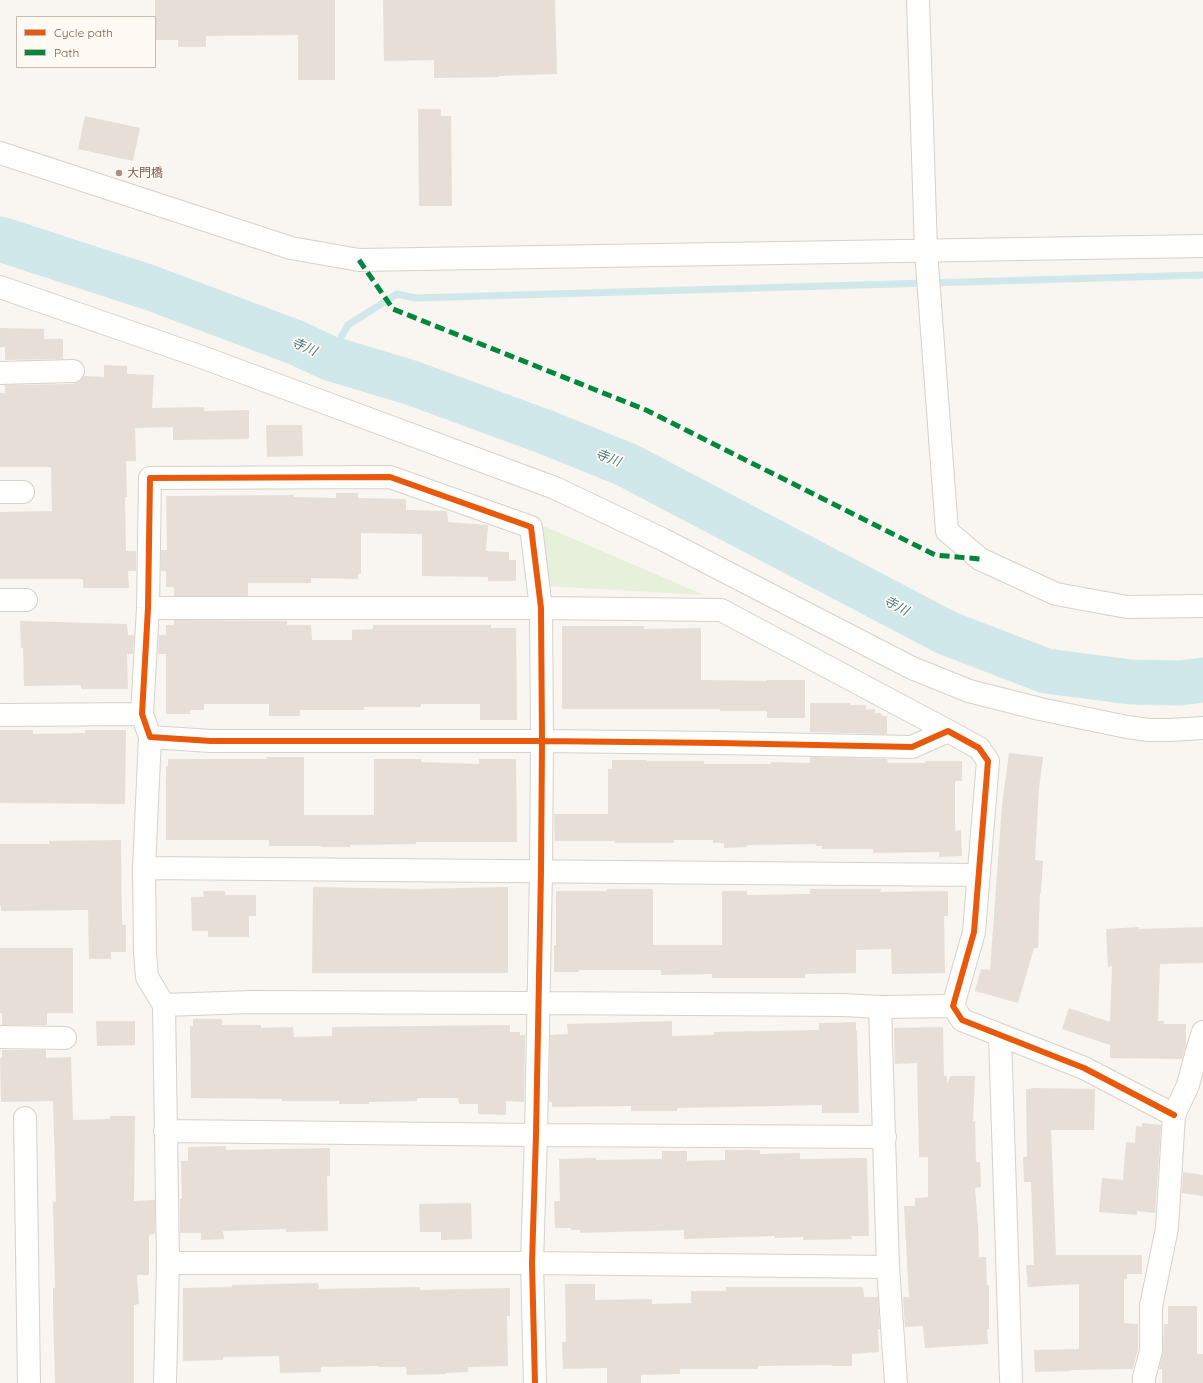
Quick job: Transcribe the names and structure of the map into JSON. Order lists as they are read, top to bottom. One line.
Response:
{"water":["寺川"],"places":["大門橋"],"legend":["Cycle path","Path"]}
